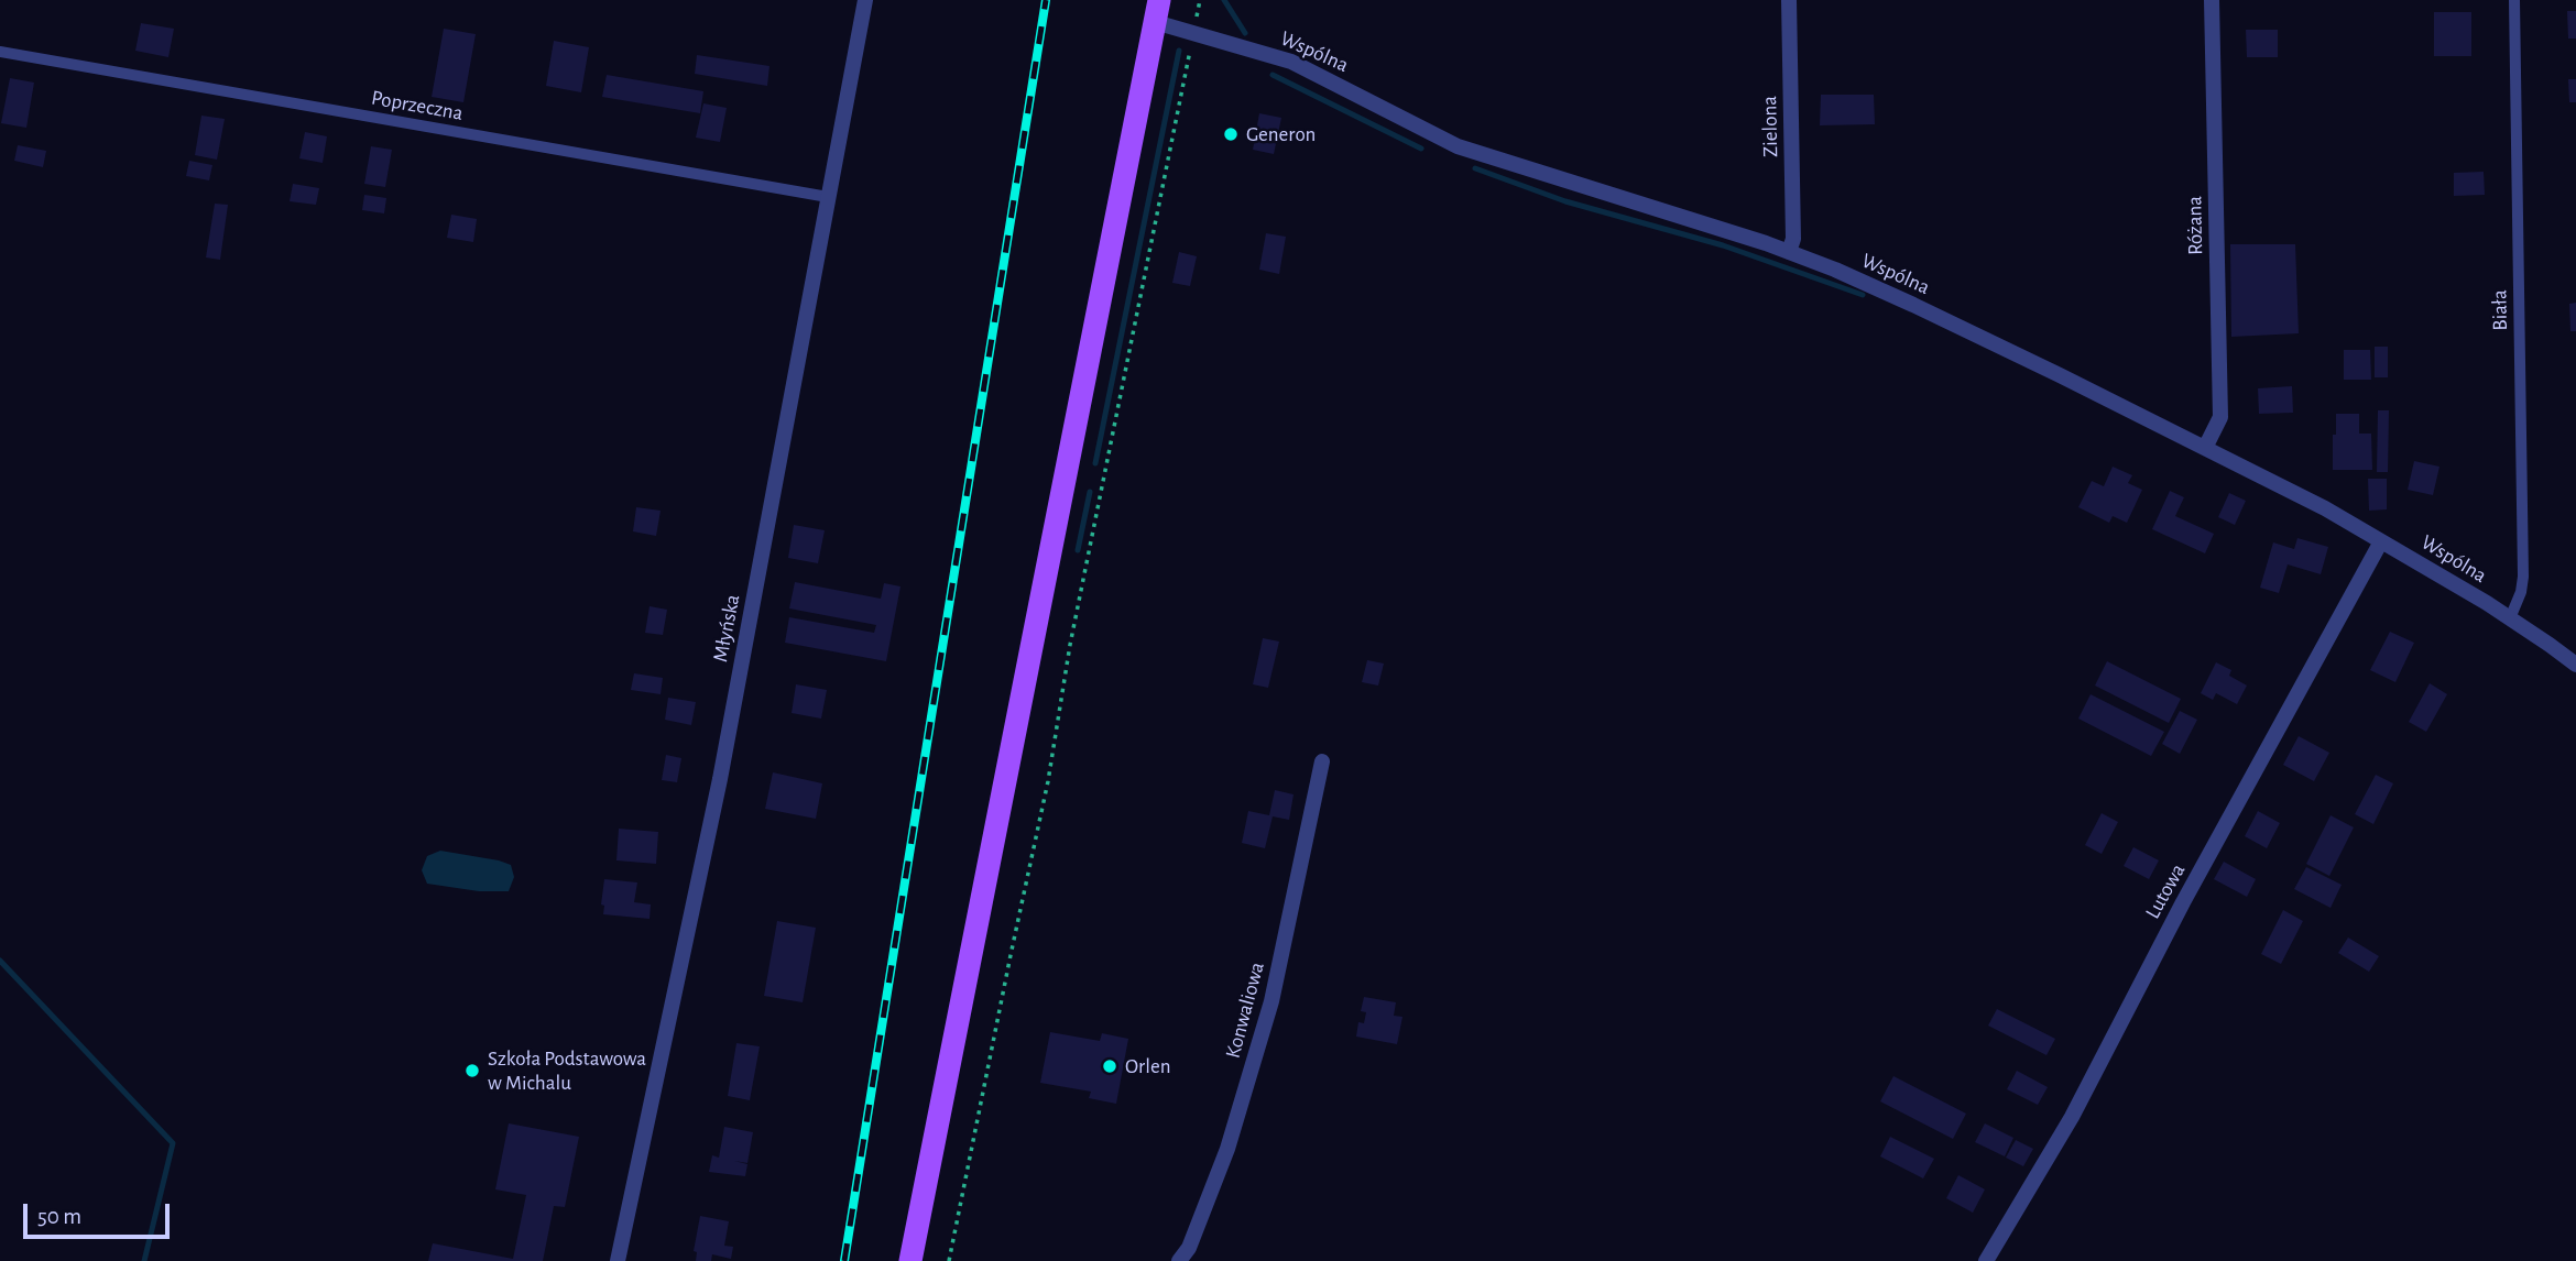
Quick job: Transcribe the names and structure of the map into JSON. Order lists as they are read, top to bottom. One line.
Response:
{"streets":{"street":["Wspólna","Zielona","Różana","Młyńska","Lutowa","Konwaliowa"],"lane":["Poprzeczna","Biała"]},"crossings":[["Wspólna","Zielona"],["Wspólna","Różana"],["Wspólna","Biała"],["Wspólna","Lutowa"],["Poprzeczna","Młyńska"]],"places":["Generon","Orlen","Szkoła Podstawowa w Michalu"],"scale_bar":"50 m"}
